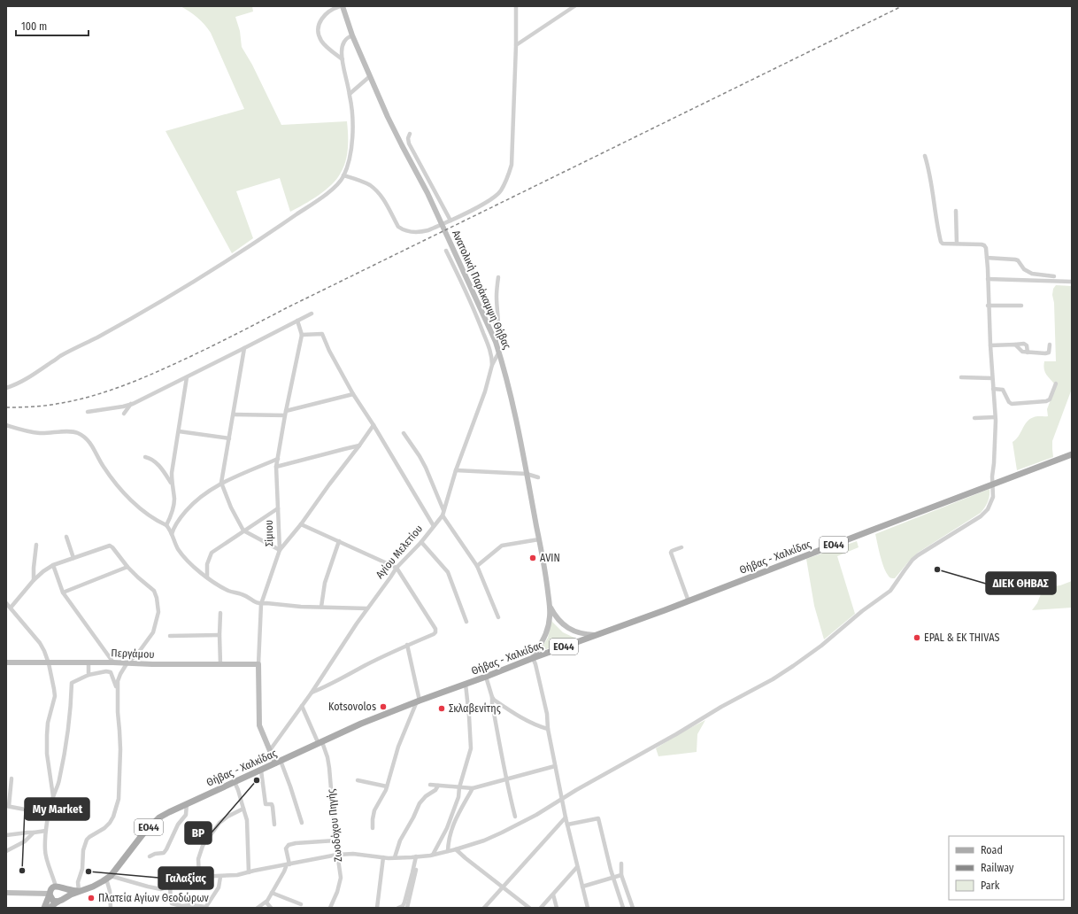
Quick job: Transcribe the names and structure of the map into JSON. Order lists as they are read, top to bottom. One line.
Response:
{"streets":{"main road":["Ανατολική Παράκαμψη Θήβας","Σίμιου","ΕΟ44","Θήβας - Χαλκίδας","Περγάμου"],"street":["Αγίου Μελετίου","Ζωοδόχου Πηγής"]},"crossings":[["Ανατολική Παράκαμψη Θήβας","Θήβας - Χαλκίδας"],["Σίμιου","Αγίου Μελετίου"],["Σίμιου","Περγάμου"],["ΕΟ44","Θήβας - Χαλκίδας"],["Αγίου Μελετίου","Ζωοδόχου Πηγής"],["Θήβας - Χαλκίδας","Ζωοδόχου Πηγής"]],"places":["AVIN","ΔΙΕΚ ΘΗΒΑΣ","EPAL & EK THIVAS","Kotsovolos","Σκλαβενίτης","BP","My Market","Γαλαξίας","Πλατεία Αγίων Θεοδώρων"],"legend":["Road","Railway","Park"],"scale_bar":"100 m"}
